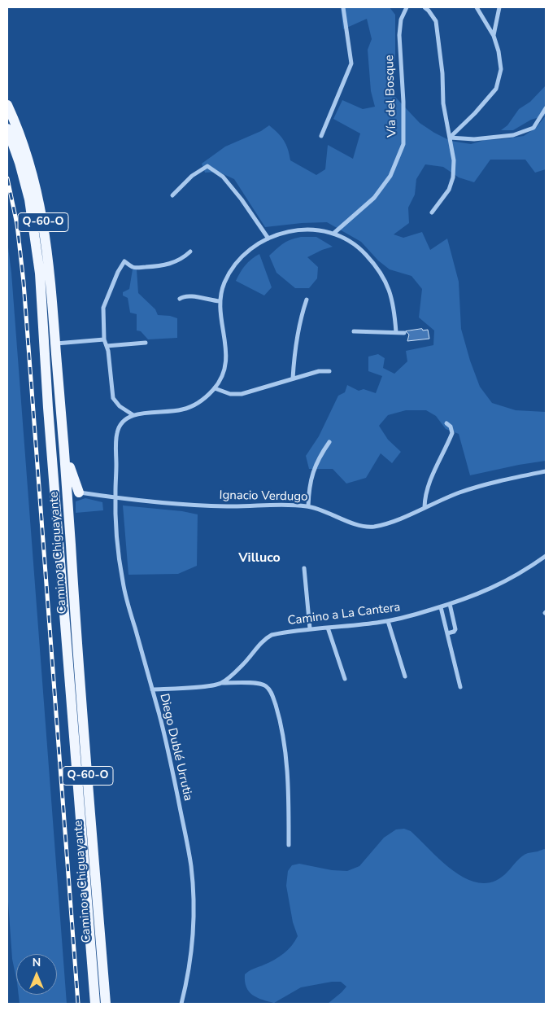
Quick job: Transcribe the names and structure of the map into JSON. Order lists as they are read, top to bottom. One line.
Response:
{"streets":{"main road":["Q-60-O","Camino a Chiguayante"],"street":["Vía del Bosque","Ignacio Verdugo","Camino a La Cantera","Diego Dublé Urrutia"]},"crossings":[["Ignacio Verdugo","Camino a Chiguayante"],["Ignacio Verdugo","Diego Dublé Urrutia"]],"districts":["Villuco"],"north":"top"}
